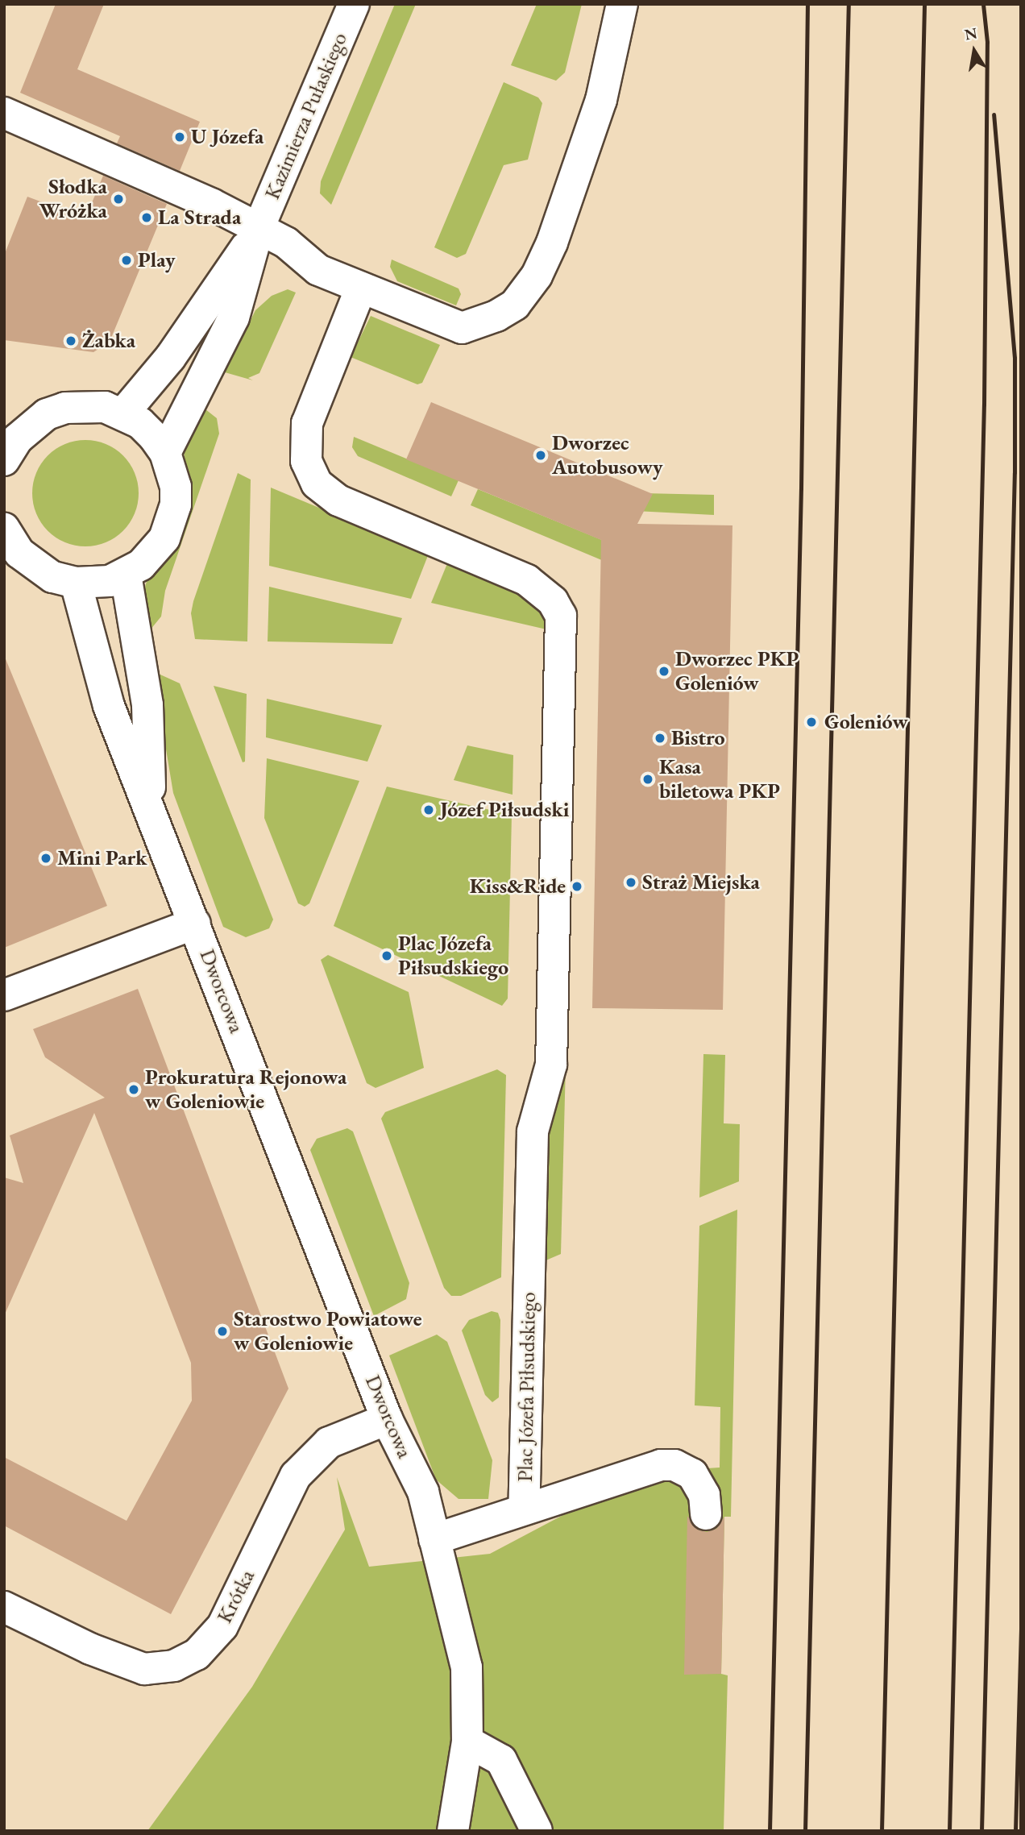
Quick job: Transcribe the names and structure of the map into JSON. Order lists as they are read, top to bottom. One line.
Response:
{"streets":{"street":["Kazimierza Pułaskiego","Dworcowa","Plac Józefa Piłsudskiego","Krótka"]},"crossings":[["Dworcowa","Plac Józefa Piłsudskiego"],["Dworcowa","Krótka"]],"places":["U Józefa","Słodka Wróżka","La Strada","Play","Żabka","Dworzec Autobusowy","Dworzec PKP Goleniów","Goleniów","Bistro","Kasa biletowa PKP","Józef Piłsudski","Mini Park","Straż Miejska","Kiss&Ride","Plac Józefa Piłsudskiego","Prokuratura Rejonowa w Goleniowie","Starostwo Powiatowe w Goleniowie"],"north":"top"}
